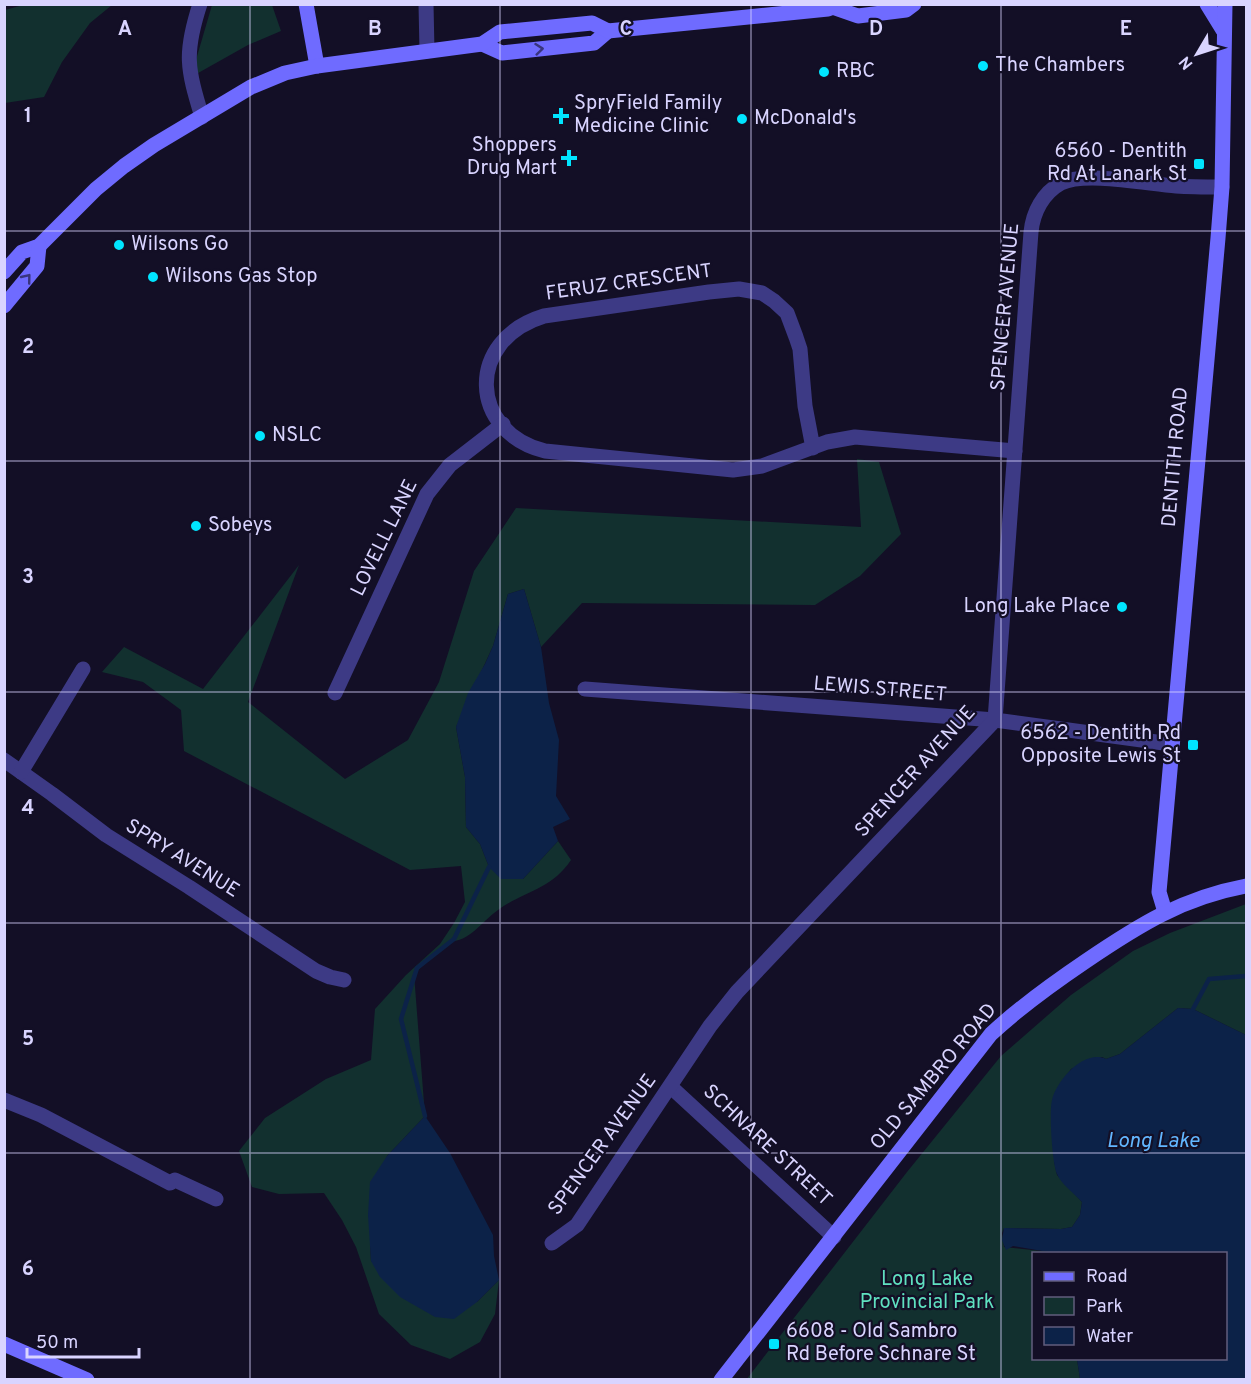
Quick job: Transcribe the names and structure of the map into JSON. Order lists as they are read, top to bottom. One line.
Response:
{"streets":{"main road":["DENTITH ROAD","OLD SAMBRO ROAD"],"street":["FERUZ CRESCENT","SPENCER AVENUE","LOVELL LANE","LEWIS STREET","SPRY AVENUE","SCHNARE STREET"]},"crossings":[["FERUZ CRESCENT","SPENCER AVENUE"],["FERUZ CRESCENT","LOVELL LANE"],["SPENCER AVENUE","DENTITH ROAD"],["SPENCER AVENUE","LEWIS STREET"],["SPENCER AVENUE","SCHNARE STREET"],["DENTITH ROAD","LEWIS STREET"],["DENTITH ROAD","OLD SAMBRO ROAD"],["OLD SAMBRO ROAD","SCHNARE STREET"]],"water":["Long Lake"],"parks":["Long Lake Provincial Park"],"places":{"other":["The Chambers","RBC","McDonald's","Wilsons Go","Wilsons Gas Stop","NSLC","Sobeys","Long Lake Place"],"health":["SpryField Family Medicine Clinic","Shoppers Drug Mart"],"transit":["6560 - Dentith Rd At Lanark St","6562 - Dentith Rd Opposite Lewis St","6608 - Old Sambro Rd Before Schnare St"]},"legend":["Road","Park","Water"],"scale_bar":"50 m","north":"bottom left","grid":{"columns":["A","B","C","D","E"],"rows":["1","2","3","4","5","6"]}}
